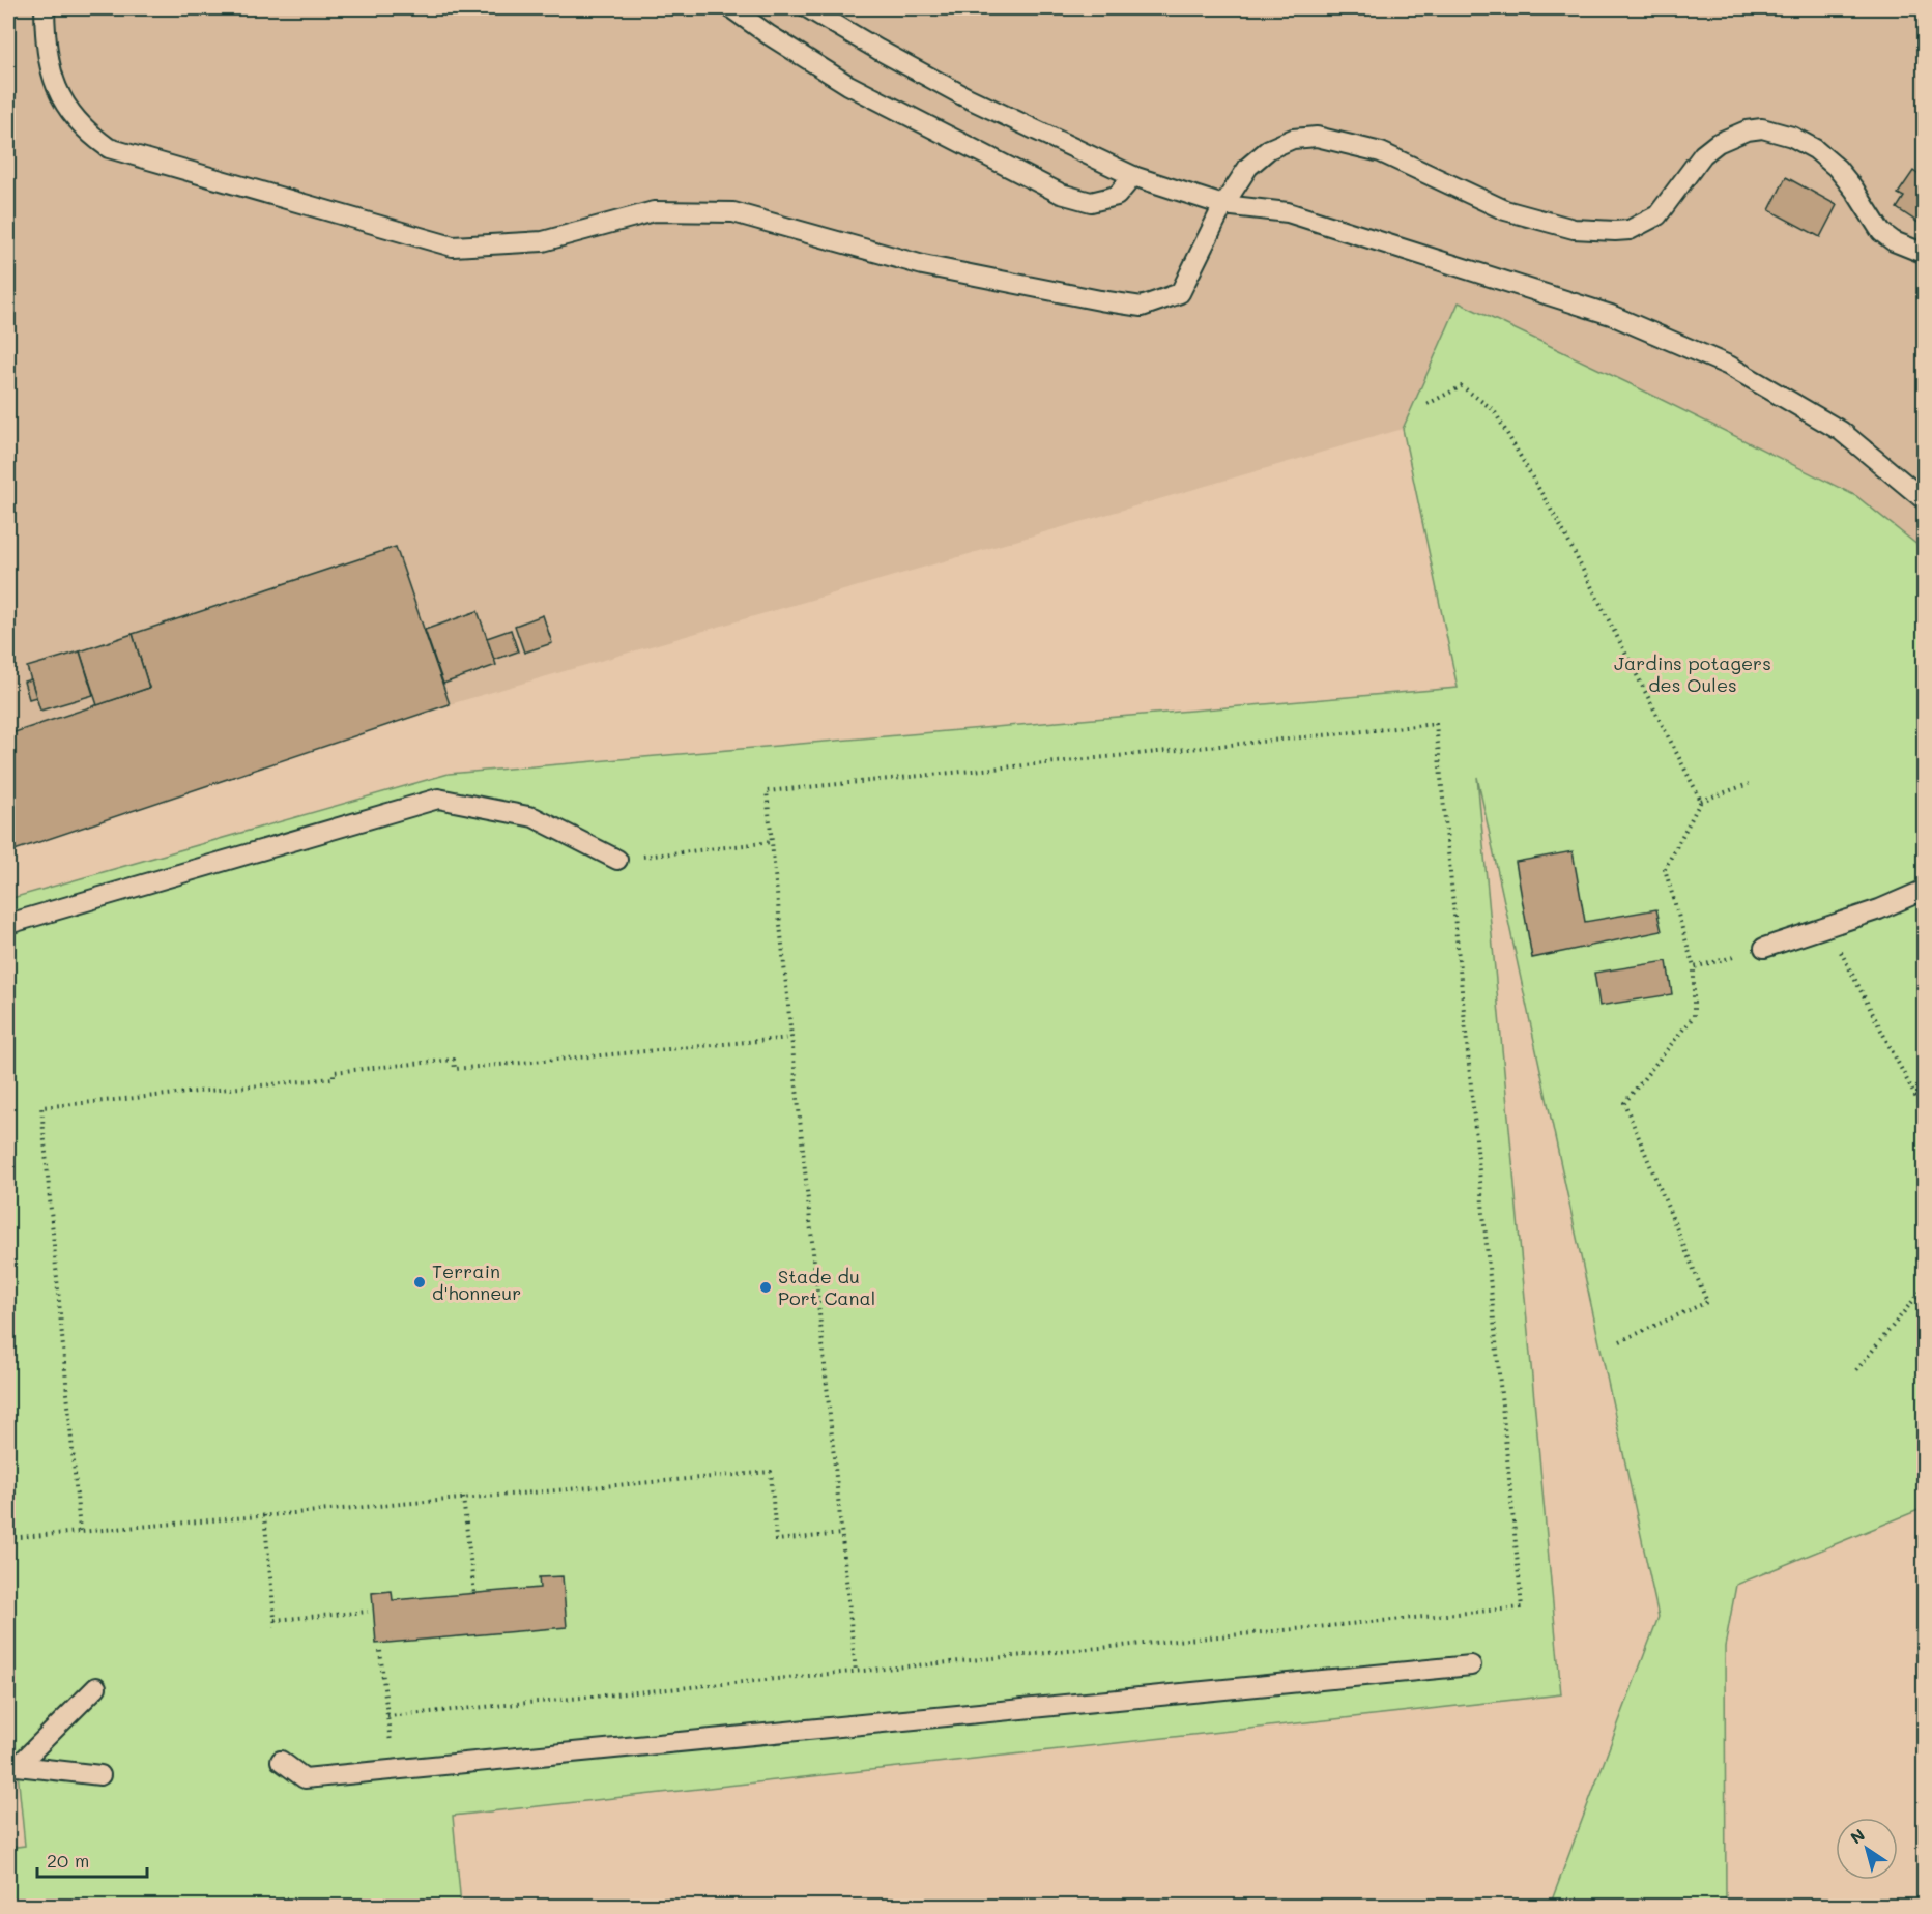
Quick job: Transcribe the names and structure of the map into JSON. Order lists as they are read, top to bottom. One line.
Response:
{"parks":["Jardins potagers des Oules"],"places":["Terrain d'honneur","Stade du Port Canal"],"scale_bar":"20 m","north":"top left"}
